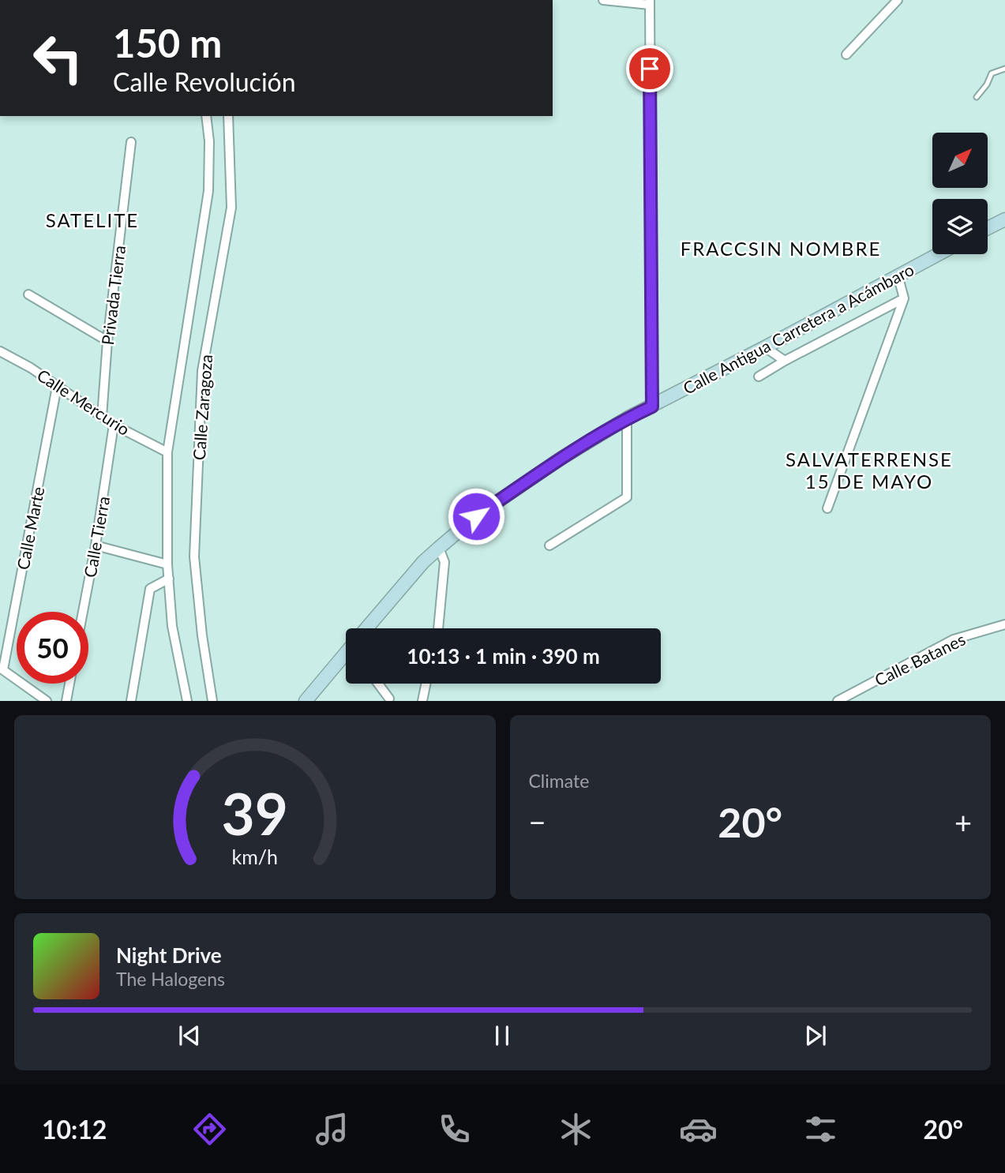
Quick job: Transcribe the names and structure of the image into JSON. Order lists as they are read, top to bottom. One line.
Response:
{"streets":{"main road":["Calle Antigua Carretera a Acámbaro"],"street":["Privada Tierra","Calle Mercurio","Calle Zaragoza","Calle Marte","Calle Tierra","Calle Batanes"]},"crossings":[["Privada Tierra","Calle Mercurio"],["Calle Mercurio","Calle Marte"],["Calle Mercurio","Calle Tierra"]],"districts":["SATELITE","FRACCSIN NOMBRE","SALVATERRENSE 15 DE MAYO"],"north":"top right","page":{"turn":["150 m","Calle Revolución"],"limit":"50","trip":"10:13 · 1 min · 390 m","tile":"Climate","heat":["−","20°","+"],"song":["Night Drive","The Halogens"],"tabs":["10:12","20°"],"gauge":["39","km/h"]}}
